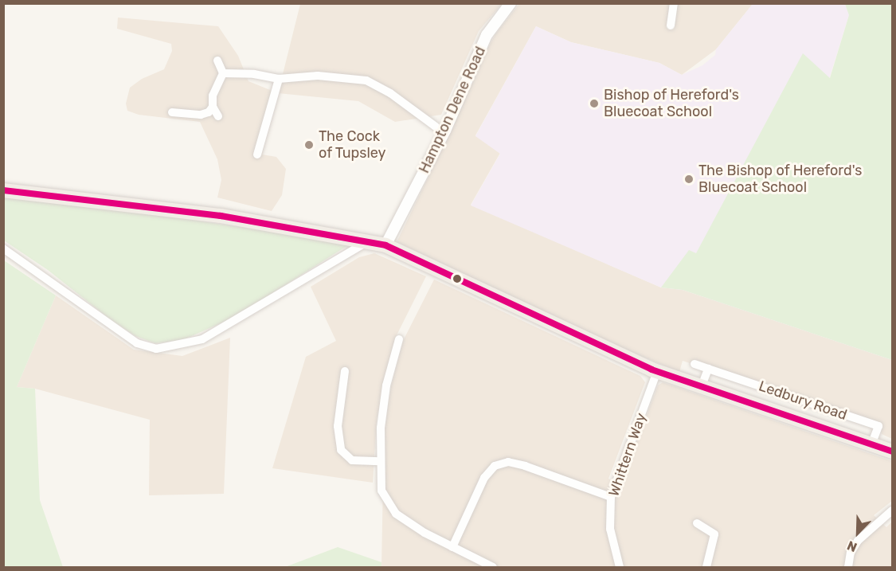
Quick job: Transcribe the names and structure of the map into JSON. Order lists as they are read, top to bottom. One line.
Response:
{"streets":{"highway":["Ledbury Road"],"street":["Hampton Dene Road","Whittern Way"]},"crossings":[["Hampton Dene Road","Ledbury Road"],["Ledbury Road","Whittern Way"]],"places":["Bishop of Hereford's Bluecoat School","The Cock of Tupsley","The Bishop of Hereford's Bluecoat School"],"north":"bottom left"}
